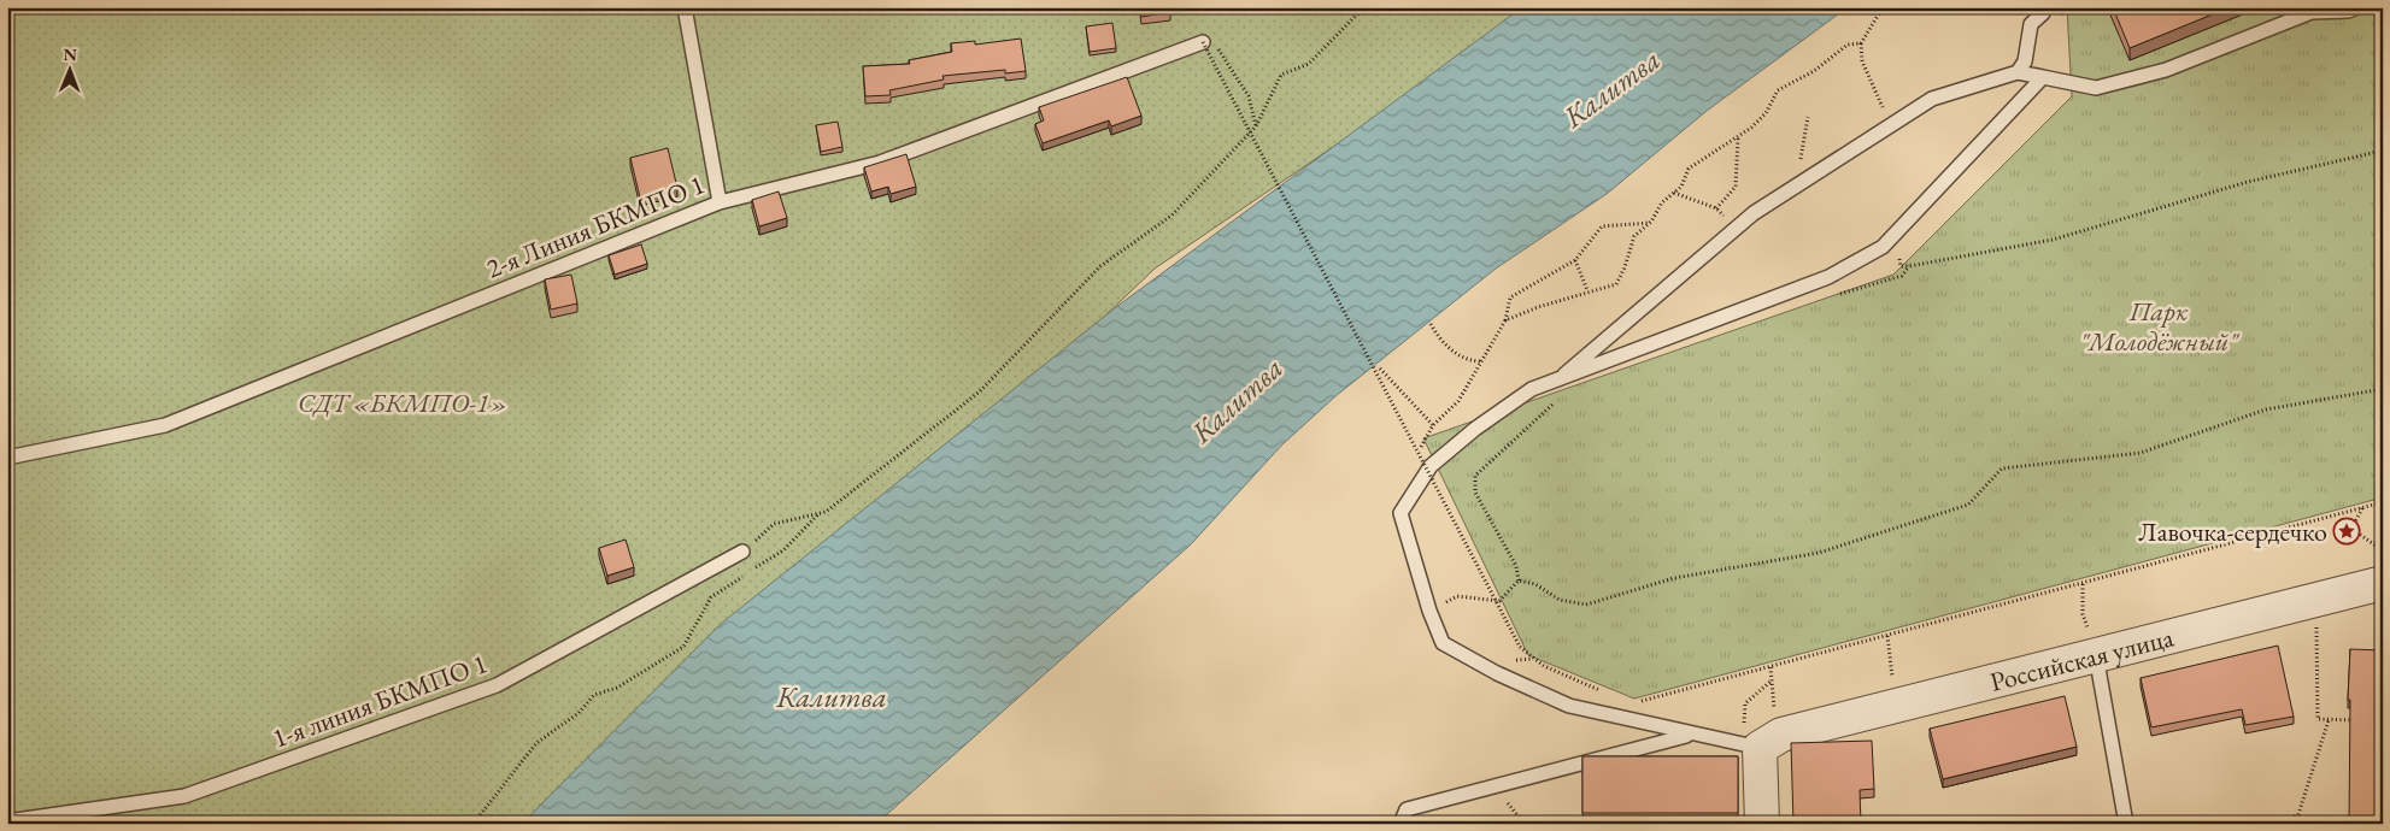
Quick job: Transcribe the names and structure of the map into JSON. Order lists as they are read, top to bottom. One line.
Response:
{"streets":{"street":["Российская улица"],"lane":["2-я Линия БКМПО 1","1-я линия БКМПО 1"]},"water":["Калитва"],"parks":["Парк \"Молодёжный\"","СДТ «БКМПО-1»"],"places":{"place":["Лавочка-сердечко"]},"north":"top"}
